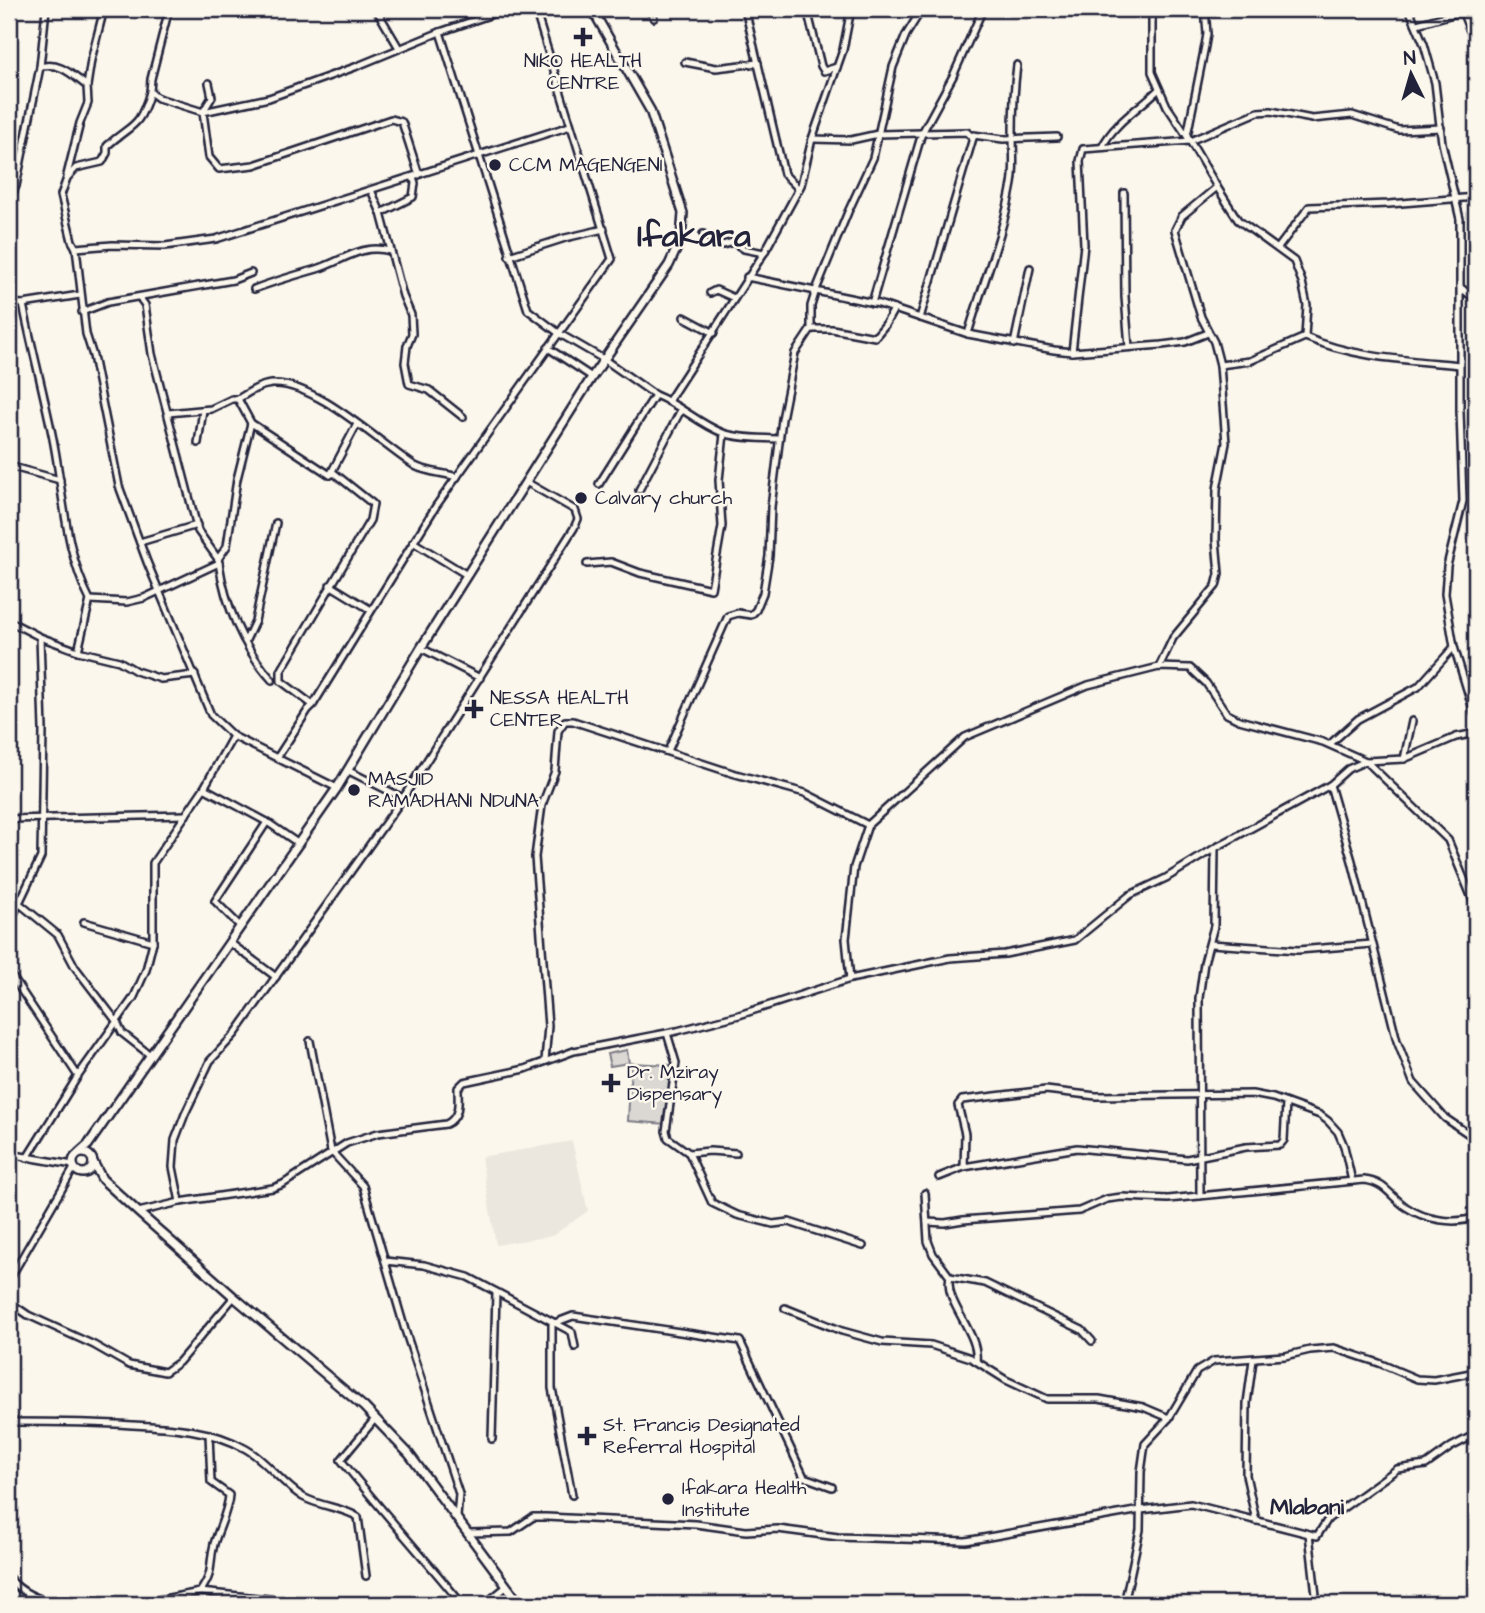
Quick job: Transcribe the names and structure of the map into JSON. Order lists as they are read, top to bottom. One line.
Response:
{"districts":["Ifakara","Mlabani"],"places":{"health":["NIKO HEALTH CENTRE","NESSA HEALTH CENTER","Dr. Mziray Dispensary","St. Francis Designated Referral Hospital"],"other":["CCM MAGENGENI","Calvary church","MASJID RAMADHANI NDUNA","Ifakara Health Institute"]},"north":"top"}
